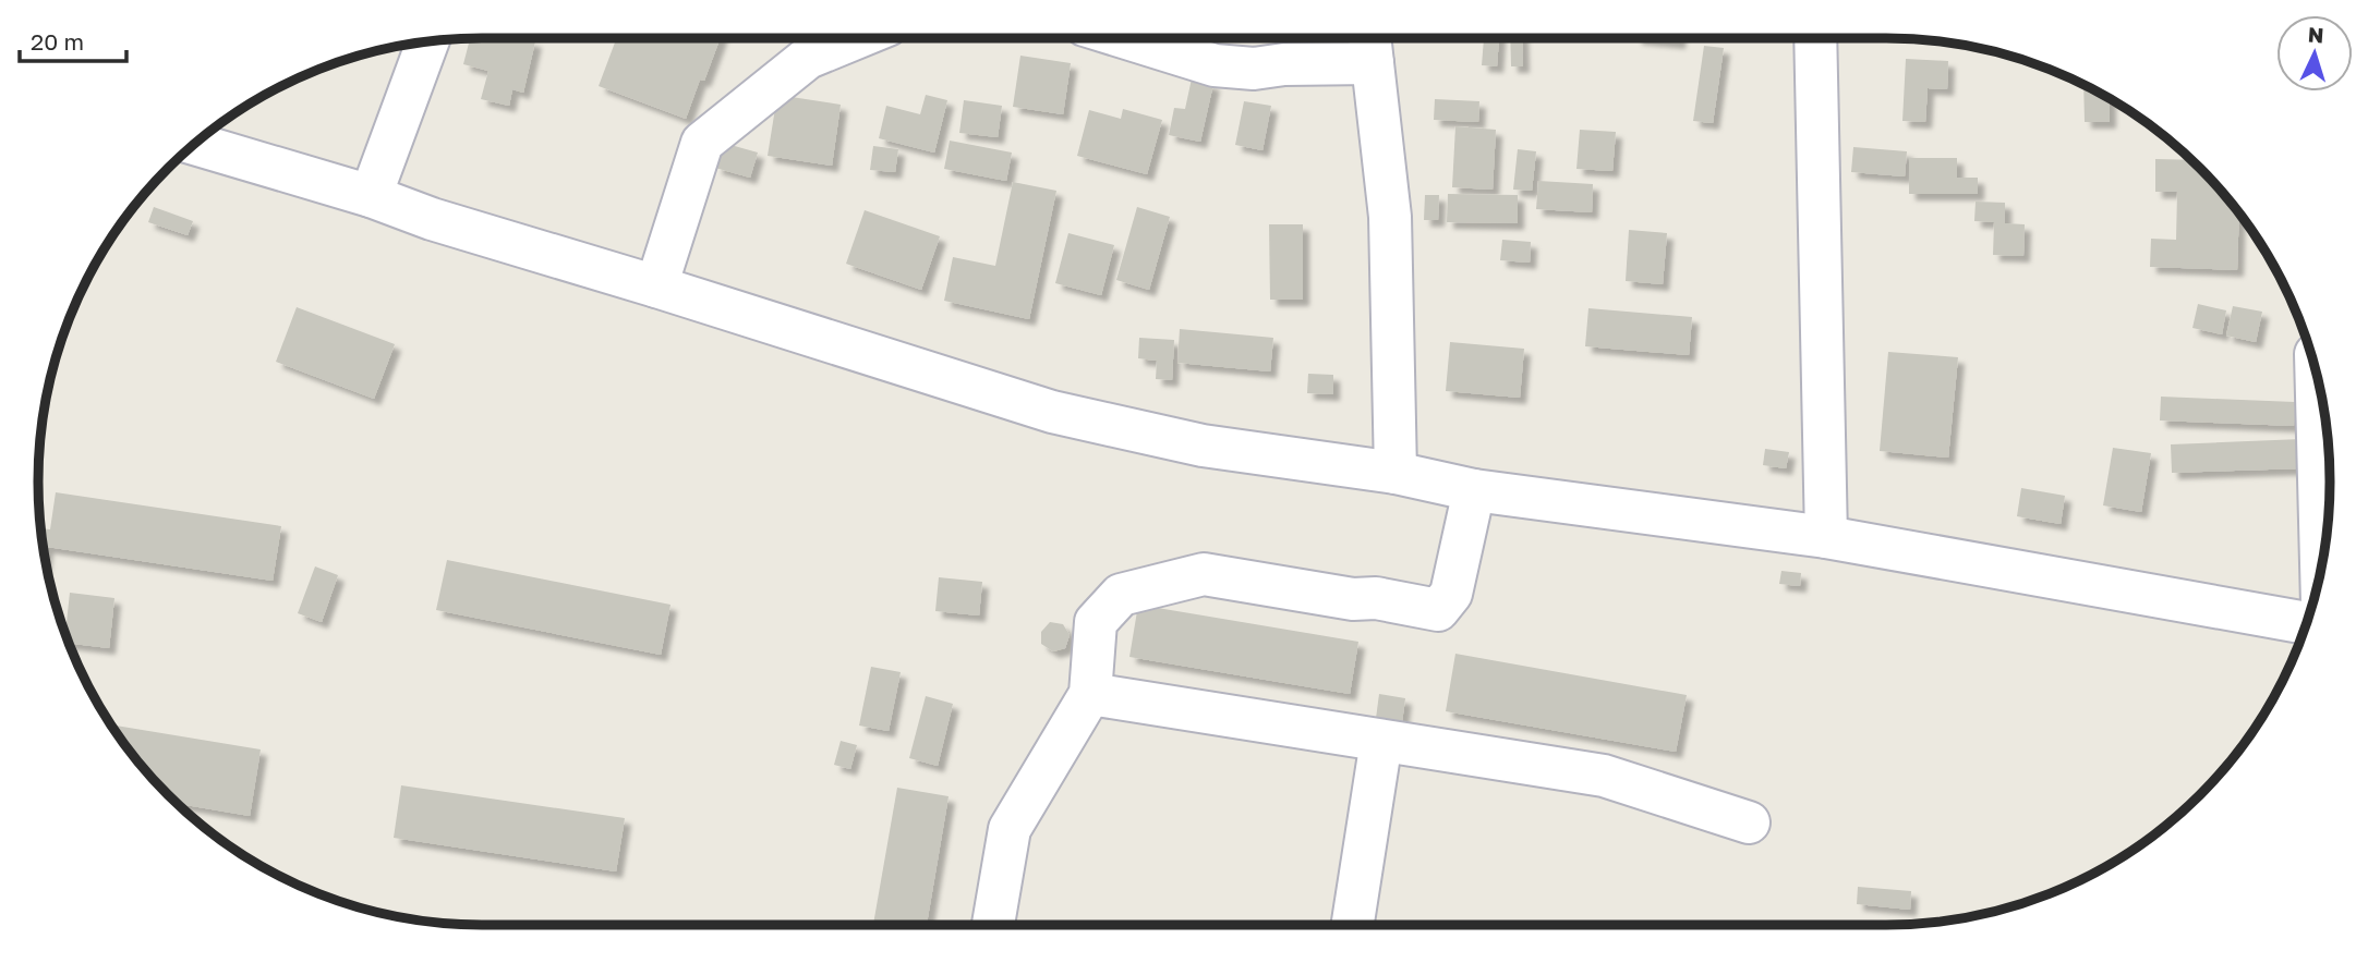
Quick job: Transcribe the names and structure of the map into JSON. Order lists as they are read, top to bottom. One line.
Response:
{"scale_bar":"20 m","north":"top"}
